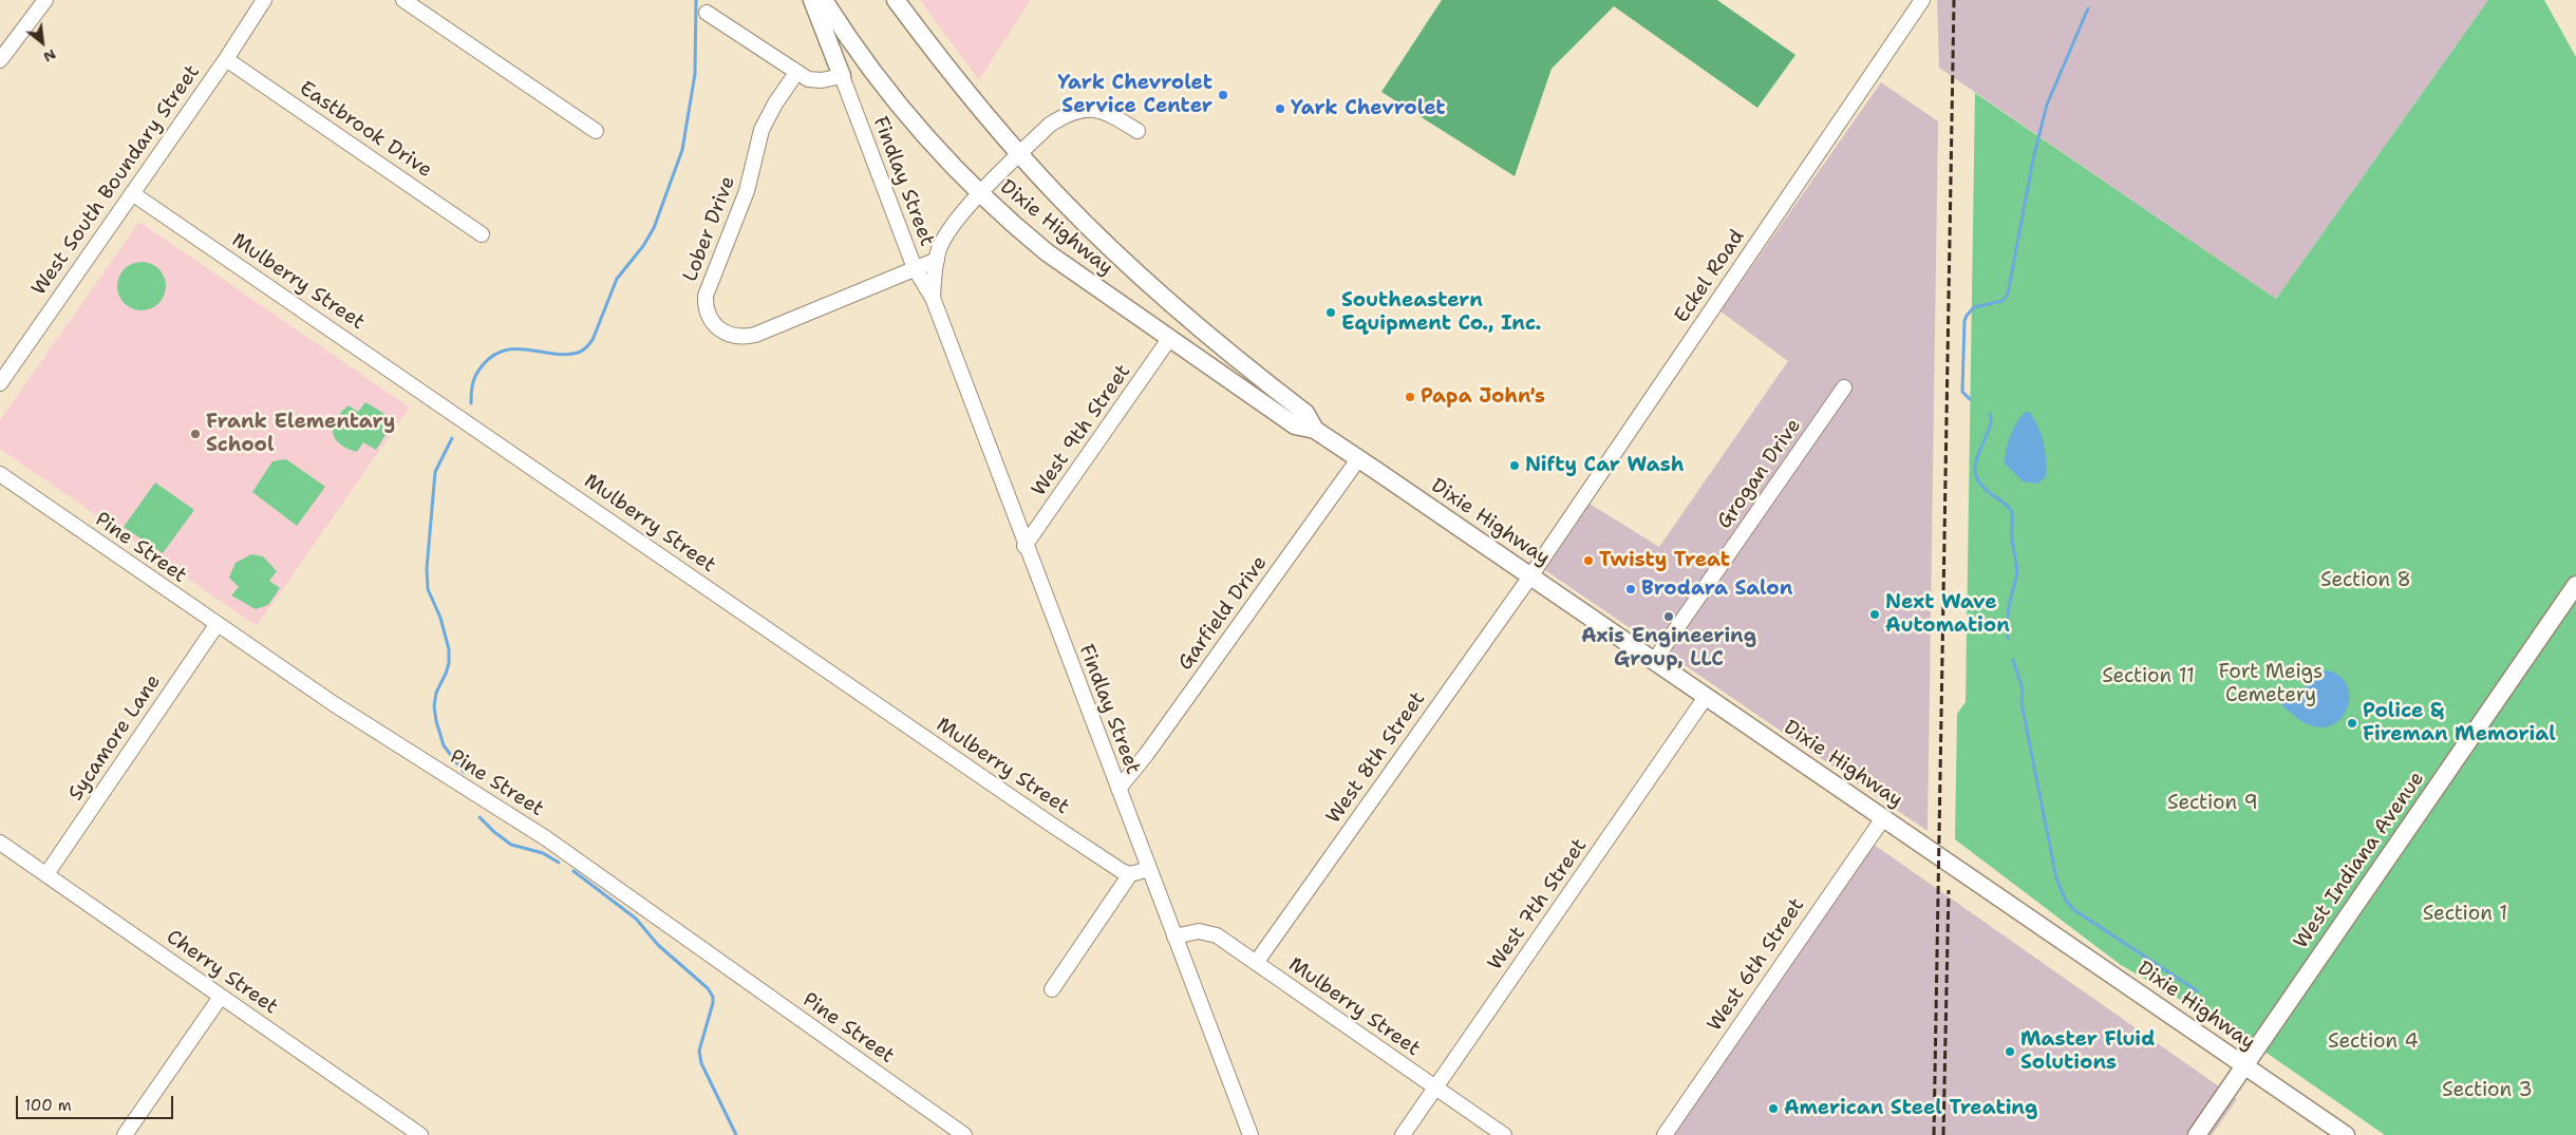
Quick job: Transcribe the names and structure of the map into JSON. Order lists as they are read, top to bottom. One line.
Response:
{"streets":{"main road":["Dixie Highway","West Indiana Avenue"],"street":["Eastbrook Drive","West South Boundary Street","Findlay Street","Lober Drive","Eckel Road","Mulberry Street","West 9th Street","Grogan Drive","Pine Street","Garfield Drive","Sycamore Lane","West 8th Street","West 7th Street","West 6th Street","Cherry Street"]},"crossings":[["Eastbrook Drive","West South Boundary Street"],["West South Boundary Street","Mulberry Street"],["Findlay Street","Dixie Highway"],["Findlay Street","Lober Drive"],["Findlay Street","Mulberry Street"],["Findlay Street","West 9th Street"],["Findlay Street","Garfield Drive"],["Dixie Highway","Eckel Road"],["Dixie Highway","West 9th Street"],["Dixie Highway","Grogan Drive"],["Dixie Highway","Garfield Drive"],["Dixie Highway","West 8th Street"],["Dixie Highway","West Indiana Avenue"],["Dixie Highway","West 7th Street"],["Dixie Highway","West 6th Street"],["Eckel Road","West 8th Street"],["Mulberry Street","West 8th Street"],["Mulberry Street","West 7th Street"],["Pine Street","Sycamore Lane"],["Sycamore Lane","Cherry Street"]],"parks":["Section 8","Fort Meigs Cemetery","Section 11","Section 9","Section 1","Section 4","Section 3"],"places":["Yark Chevrolet Service Center","Yark Chevrolet","Southeastern Equipment Co., Inc.","Papa John's","Frank Elementary School","Nifty Car Wash","Twisty Treat","Brodara Salon","Next Wave Automation","Axis Engineering Group, LLC","Police & Fireman Memorial","Master Fluid Solutions","American Steel Treating"],"scale_bar":"100 m","north":"bottom right"}
